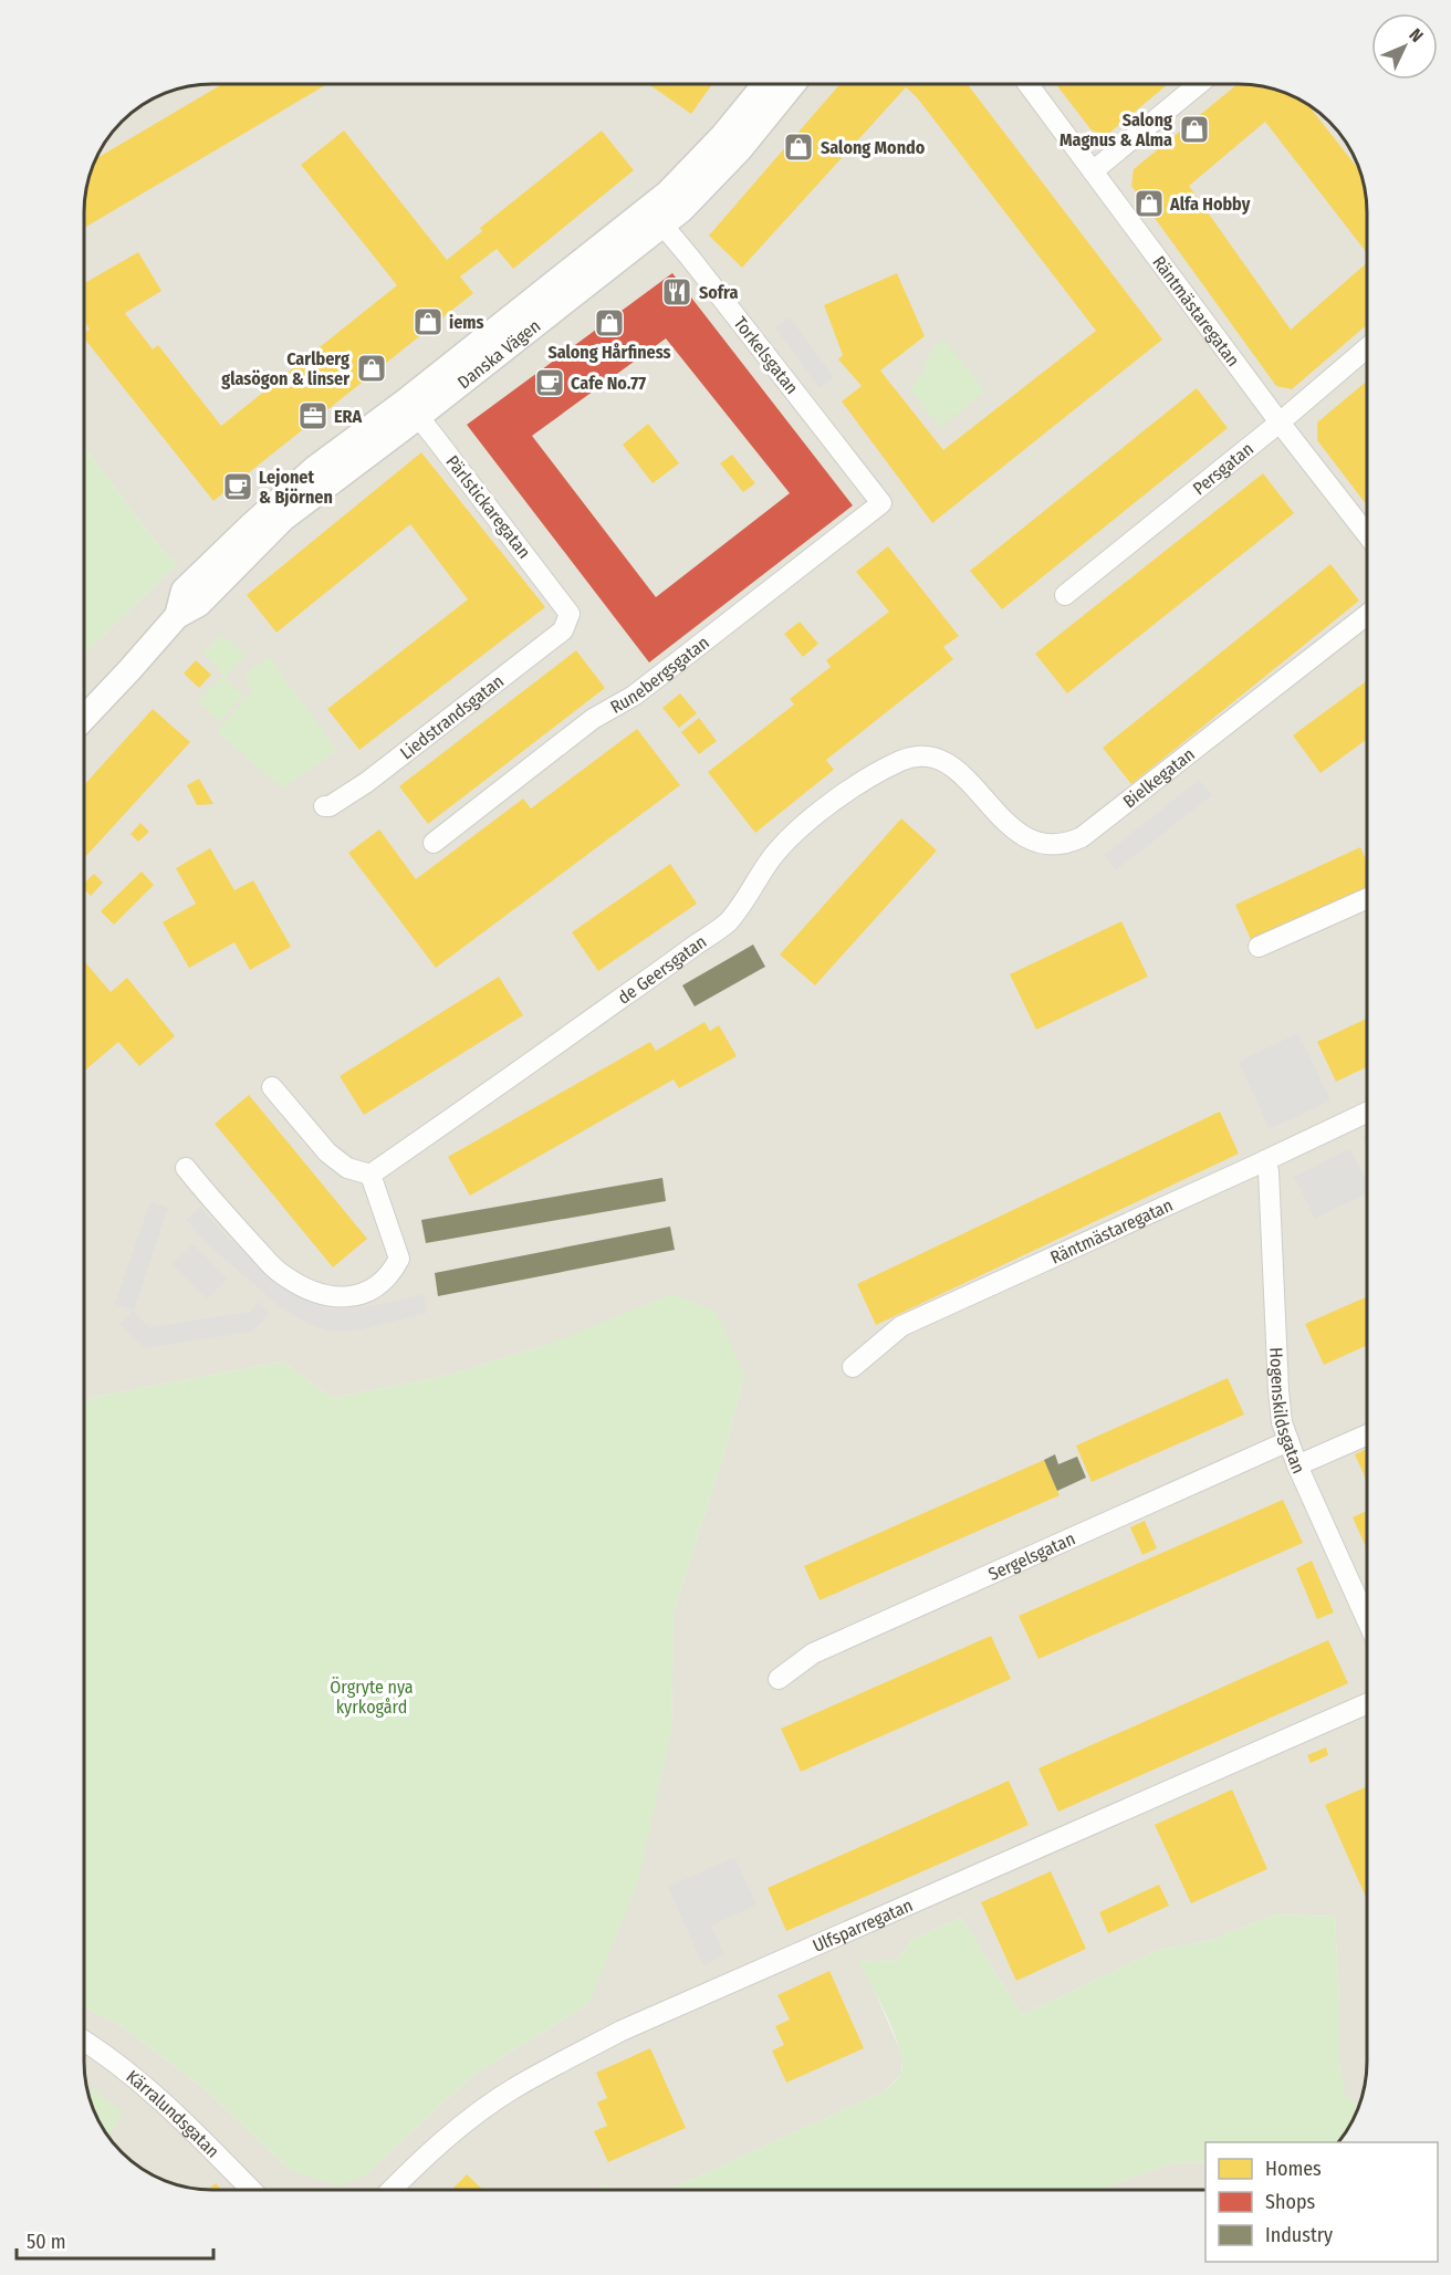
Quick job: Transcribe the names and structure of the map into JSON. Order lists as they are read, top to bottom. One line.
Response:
{"streets":{"street":["Räntmästaregatan","Danska Vägen","Torkelsgatan","Persgatan","Pärlstickaregatan","Runebergsgatan","Liedstrandsgatan","Bielkegatan","de Geersgatan","Hogenskildsgatan","Sergelsgatan","Ulfsparregatan","Kärralundsgatan"]},"crossings":[["Räntmästaregatan","Persgatan"],["Räntmästaregatan","Hogenskildsgatan"],["Danska Vägen","Torkelsgatan"],["Danska Vägen","Pärlstickaregatan"],["Torkelsgatan","Runebergsgatan"],["Pärlstickaregatan","Liedstrandsgatan"],["Bielkegatan","de Geersgatan"],["Hogenskildsgatan","Sergelsgatan"]],"parks":["Örgryte nya kyrkogård"],"places":{"shop":["Salong Magnus & Alma","Salong Mondo","Alfa Hobby","iems","Salong Hårfiness","Carlberg glasögon & linser"],"restaurant":["Sofra"],"cafe":["Cafe No.77","Lejonet & Björnen"],"office":["ERA"]},"legend":["Homes","Shops","Industry"],"scale_bar":"50 m","north":"top right"}
